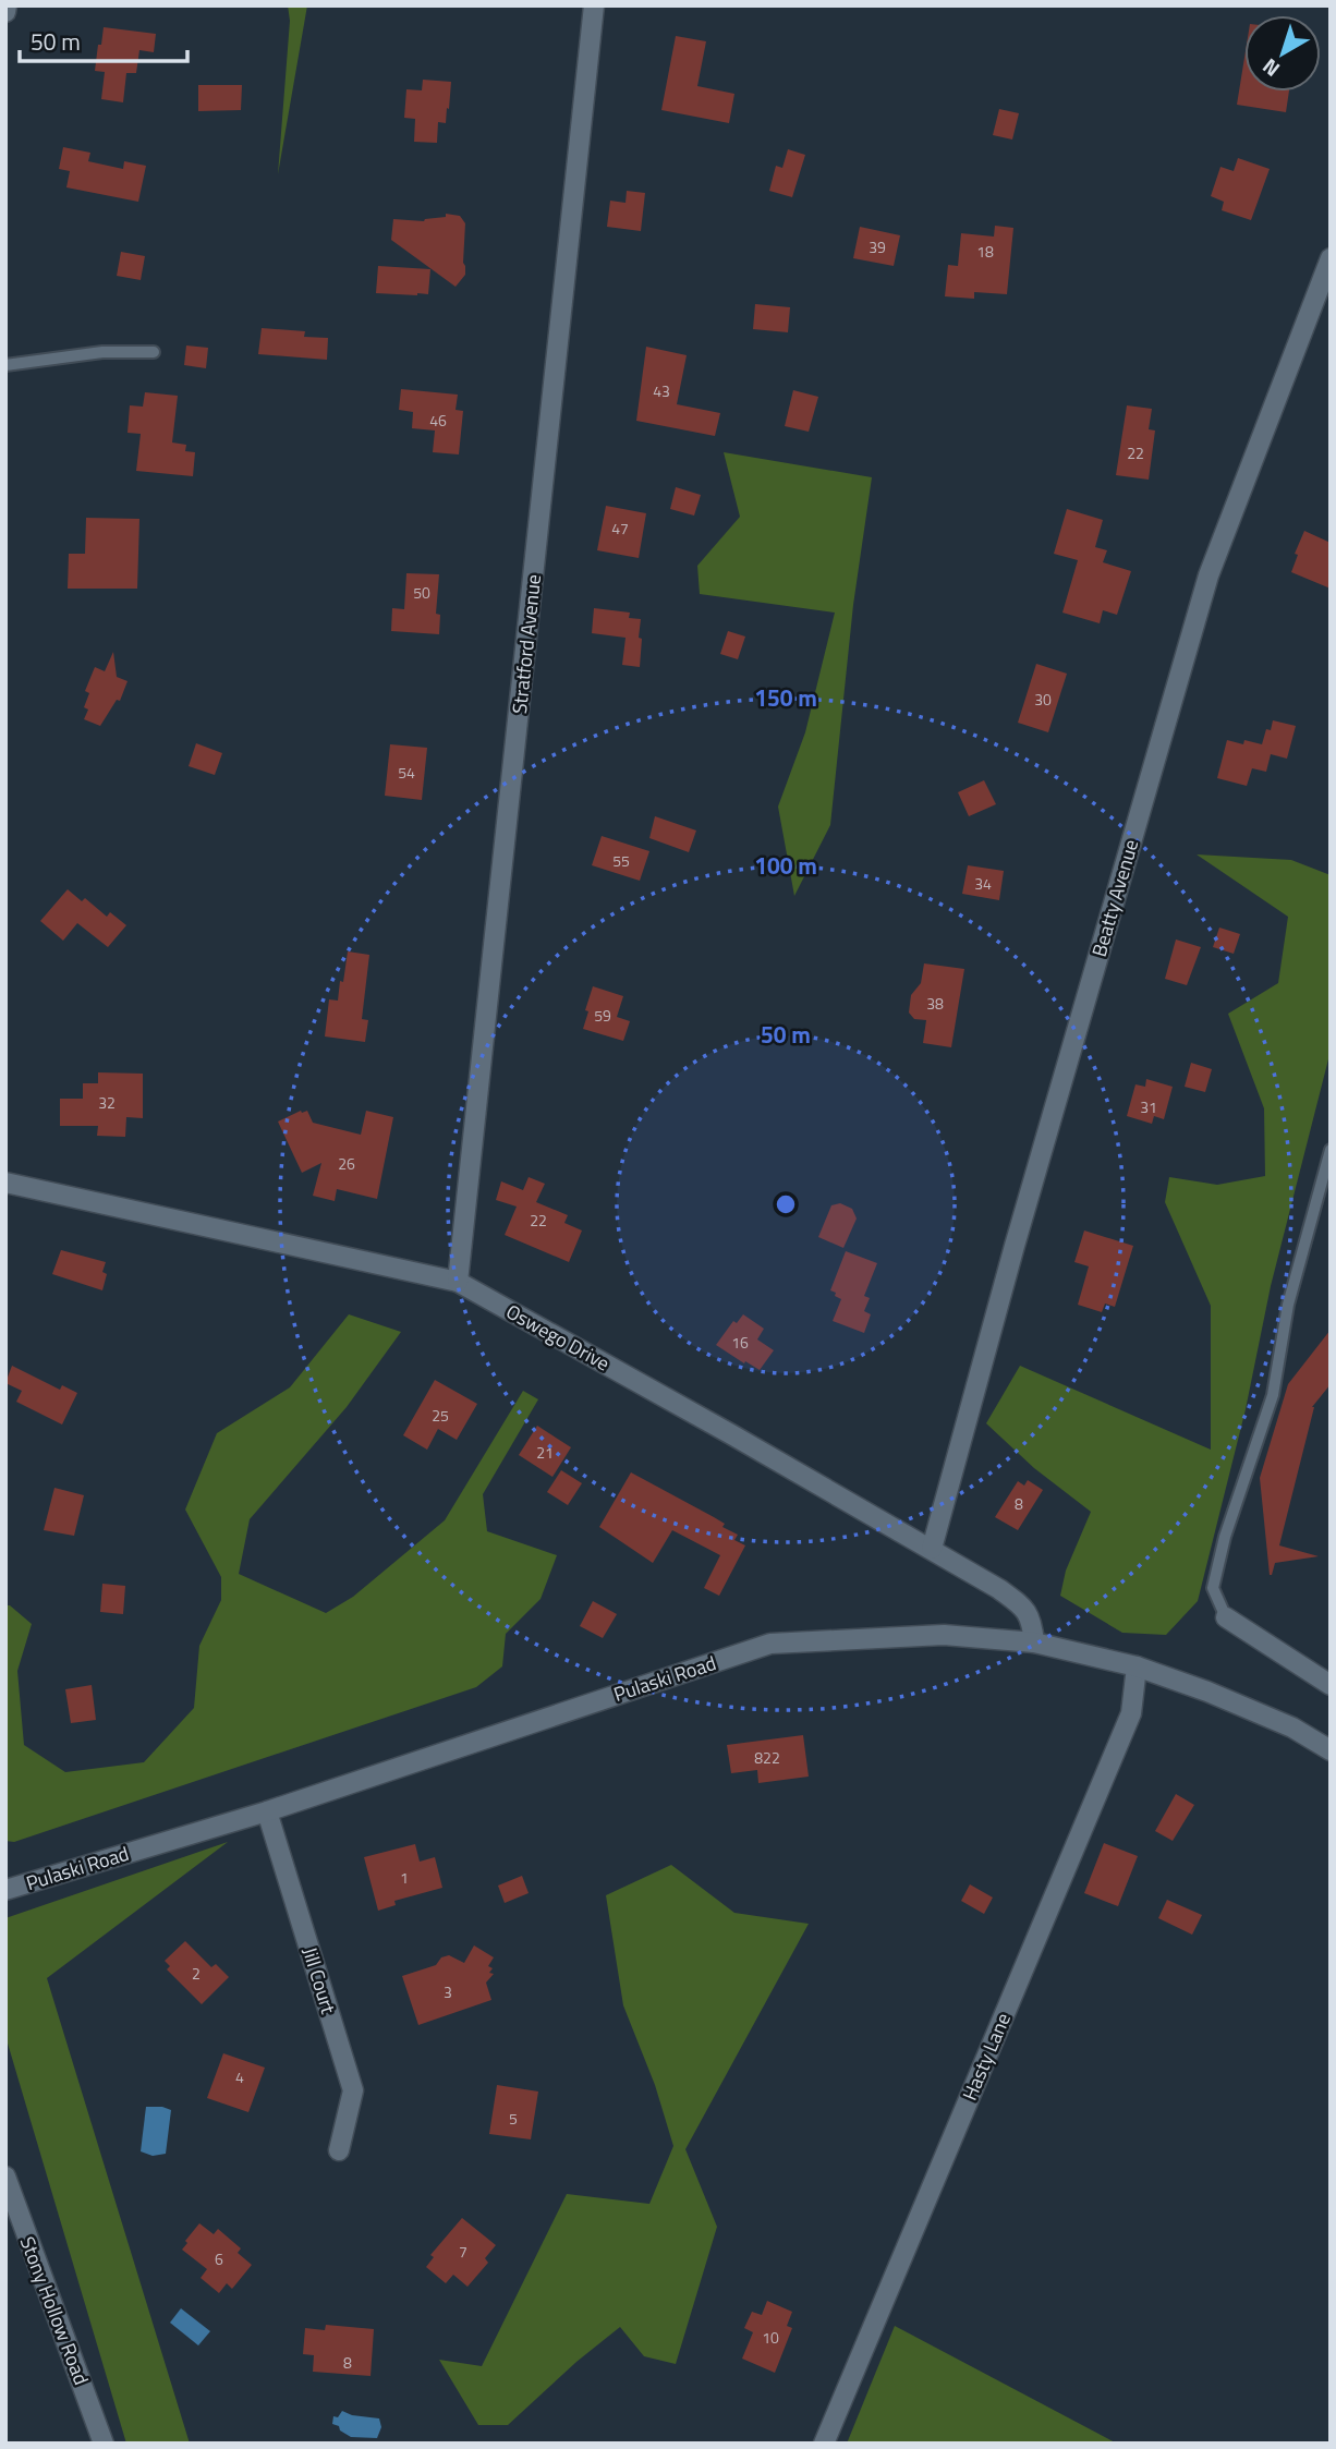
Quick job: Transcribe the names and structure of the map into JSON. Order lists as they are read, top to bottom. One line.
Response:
{"streets":{"street":["Stratford Avenue","Beatty Avenue","Oswego Drive","Pulaski Road","Jill Court","Hasty Lane","Stony Hollow Road"]},"crossings":[["Stratford Avenue","Oswego Drive"],["Beatty Avenue","Oswego Drive"],["Oswego Drive","Pulaski Road"],["Pulaski Road","Jill Court"],["Pulaski Road","Hasty Lane"]],"house_numbers":["39","18","43","46","22","47","50","30","54","55","34","38","59","32","31","26","22","16","25","21","8","822","1","2","3","4","5","7","6","10","8"],"scale_bar":"50 m","north":"bottom left","rings":["150 m","100 m","50 m"]}
